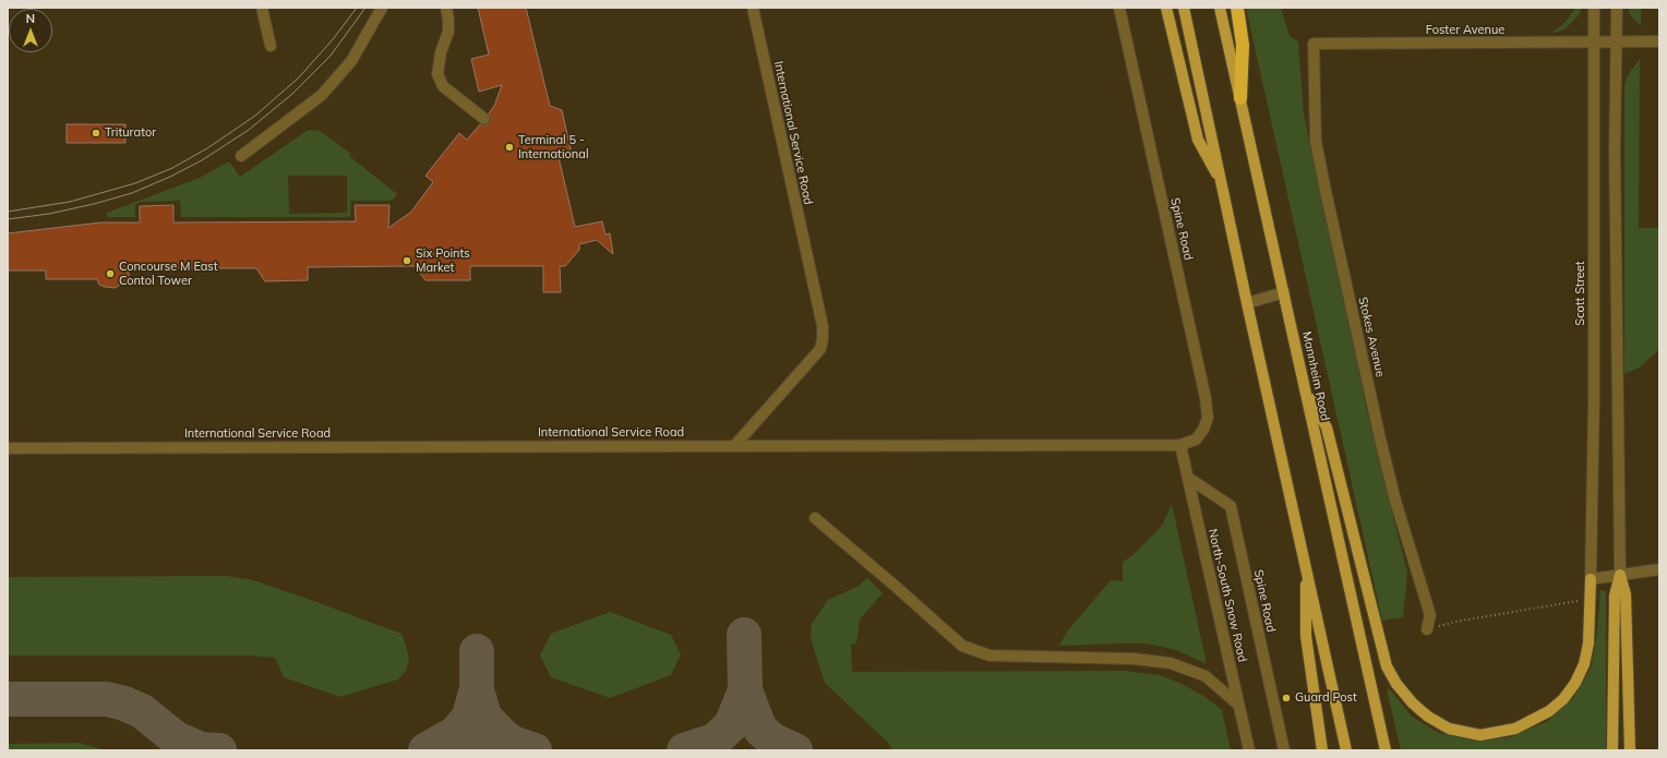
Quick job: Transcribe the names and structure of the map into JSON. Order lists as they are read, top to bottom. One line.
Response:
{"streets":{"main road":["Mannheim Road"],"street":["Foster Avenue","International Service Road","Spine Road","Scott Street","Stokes Avenue","North-South Snow Road"]},"crossings":[["Foster Avenue","Scott Street"],["Foster Avenue","Stokes Avenue"],["Spine Road","North-South Snow Road"]],"places":["Triturator","Terminal 5 - International","Six Points Market","Concourse M East Contol Tower","Guard Post"],"north":"top"}
